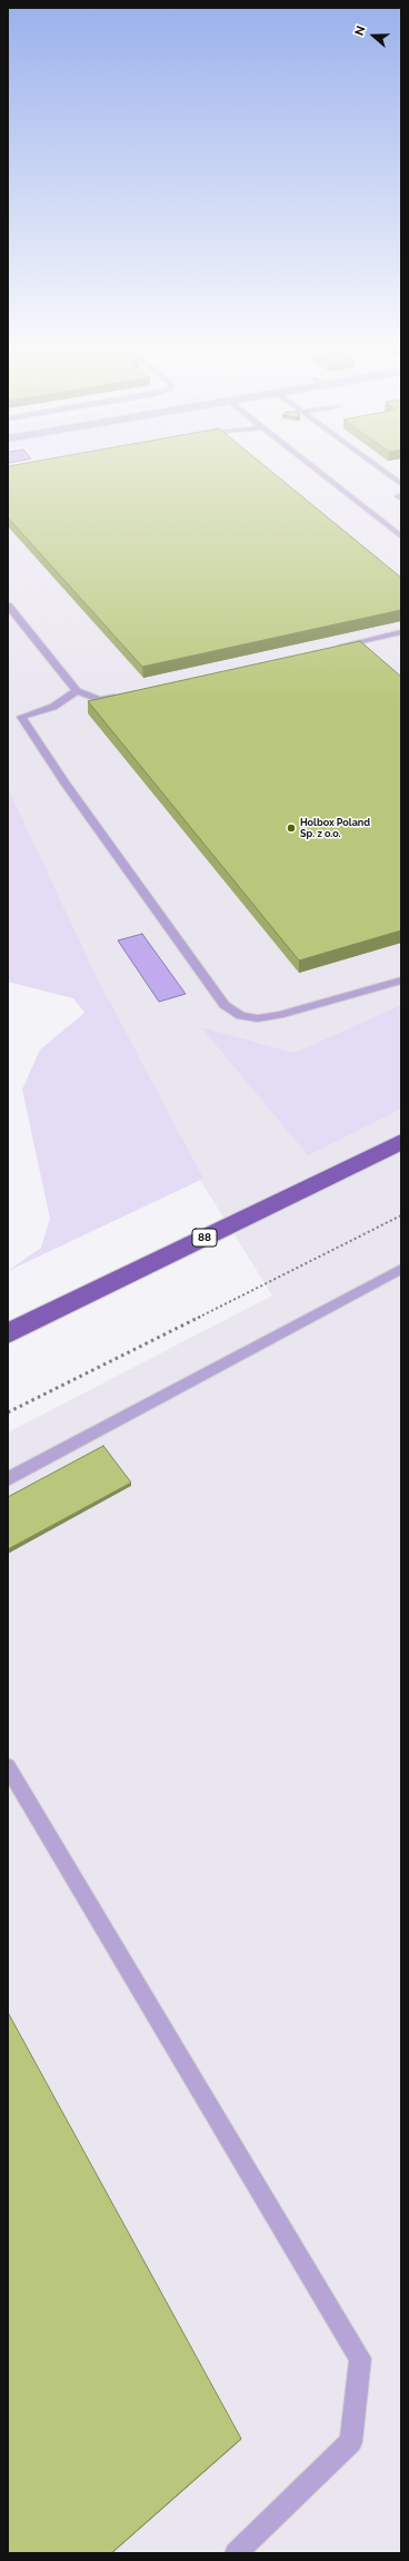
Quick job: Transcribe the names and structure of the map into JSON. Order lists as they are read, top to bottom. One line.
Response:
{"streets":{"main road":["88"]},"places":["Holbox Poland Sp. z o.o."],"north":"left"}
